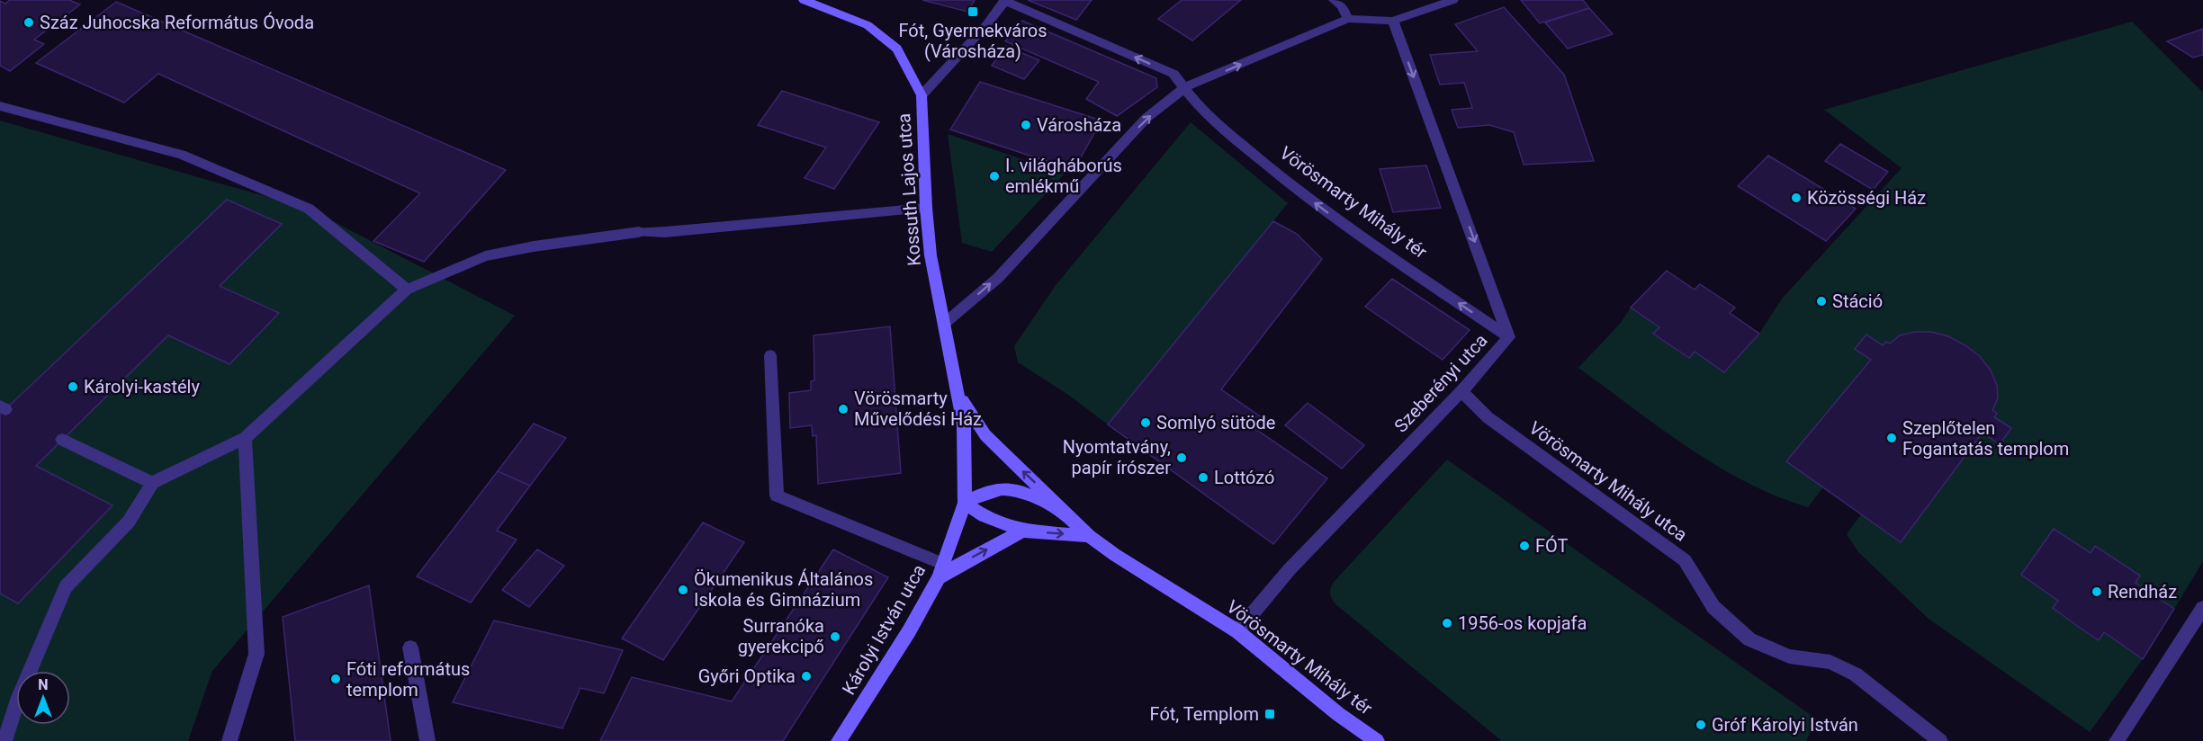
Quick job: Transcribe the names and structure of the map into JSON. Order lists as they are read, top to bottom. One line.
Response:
{"streets":{"main road":["Kossuth Lajos utca","Vörösmarty Mihály tér","Károlyi István utca"],"street":["Szeberényi utca","Vörösmarty Mihály utca"]},"crossings":[["Kossuth Lajos utca","Vörösmarty Mihály tér"],["Kossuth Lajos utca","Károlyi István utca"],["Vörösmarty Mihály tér","Szeberényi utca"],["Vörösmarty Mihály tér","Károlyi István utca"],["Szeberényi utca","Vörösmarty Mihály utca"]],"one_way":["Vörösmarty Mihály tér","Szeberényi utca"],"places":{"transit":["Fót, Gyermekváros (Városháza)","Fót, Templom"],"other":["Száz Juhocska Református Óvoda","Városháza","I. világháborús emlékmű","Közösségi Ház","Stáció","Károlyi-kastély","Vörösmarty Művelődési Ház","Somlyó sütöde","Szeplőtelen Fogantatás templom","Nyomtatvány, papír írószer","Lottózó","FÓT","Ökumenikus Általános Iskola és Gimnázium","Rendház","1956-os kopjafa","Surranóka gyerekcipő","Győri Optika","Fóti református templom","Gróf Károlyi István"]},"north":"top"}
